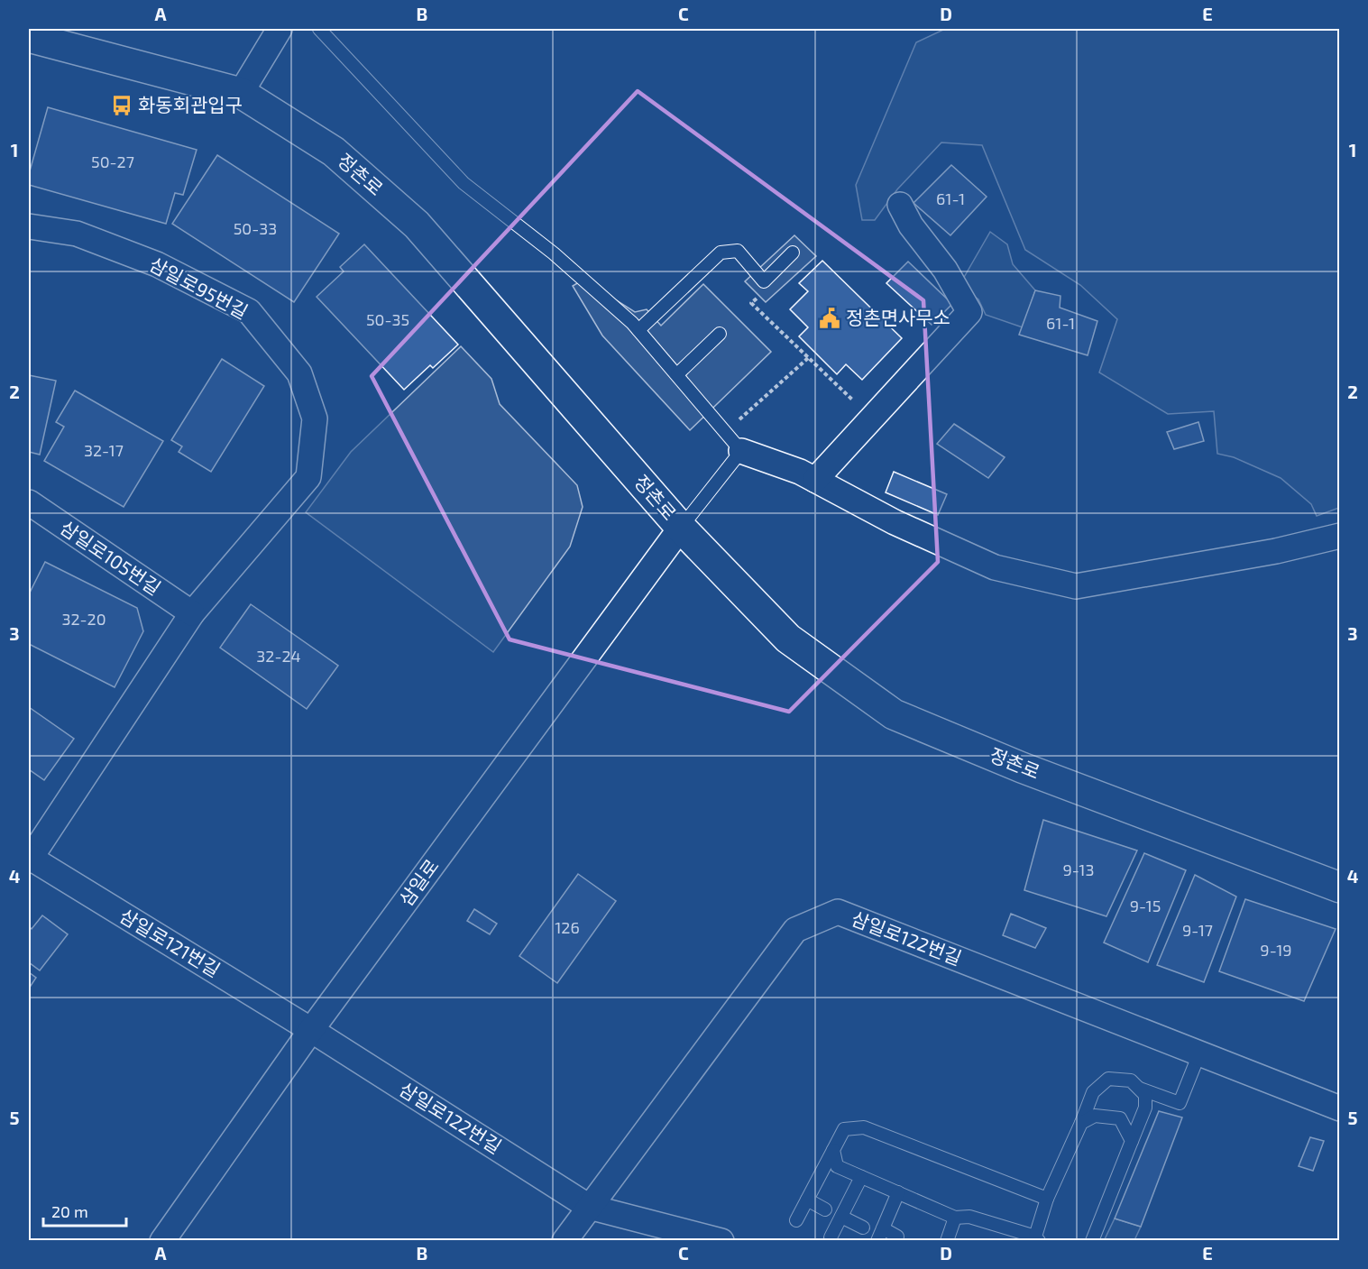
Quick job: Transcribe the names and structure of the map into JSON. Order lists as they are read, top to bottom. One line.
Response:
{"streets":{"main road":["정촌로"],"street":["삼일로95번길","삼일로105번길","삼일로","삼일로122번길","삼일로121번길"]},"crossings":[["정촌로","삼일로"],["삼일로95번길","삼일로105번길"],["삼일로","삼일로122번길"],["삼일로","삼일로121번길"],["삼일로122번길","삼일로121번길"]],"places":{"bus stop":["화동회관입구"],"public building":["정촌면사무소"]},"house_numbers":["50-27","61-1","50-33","50-35","61-1","32-17","32-20","32-24","9-13","9-15","126","9-17","9-19"],"scale_bar":"20 m","grid":{"columns":["A","B","C","D","E"],"rows":["1","2","3","4","5"]}}
